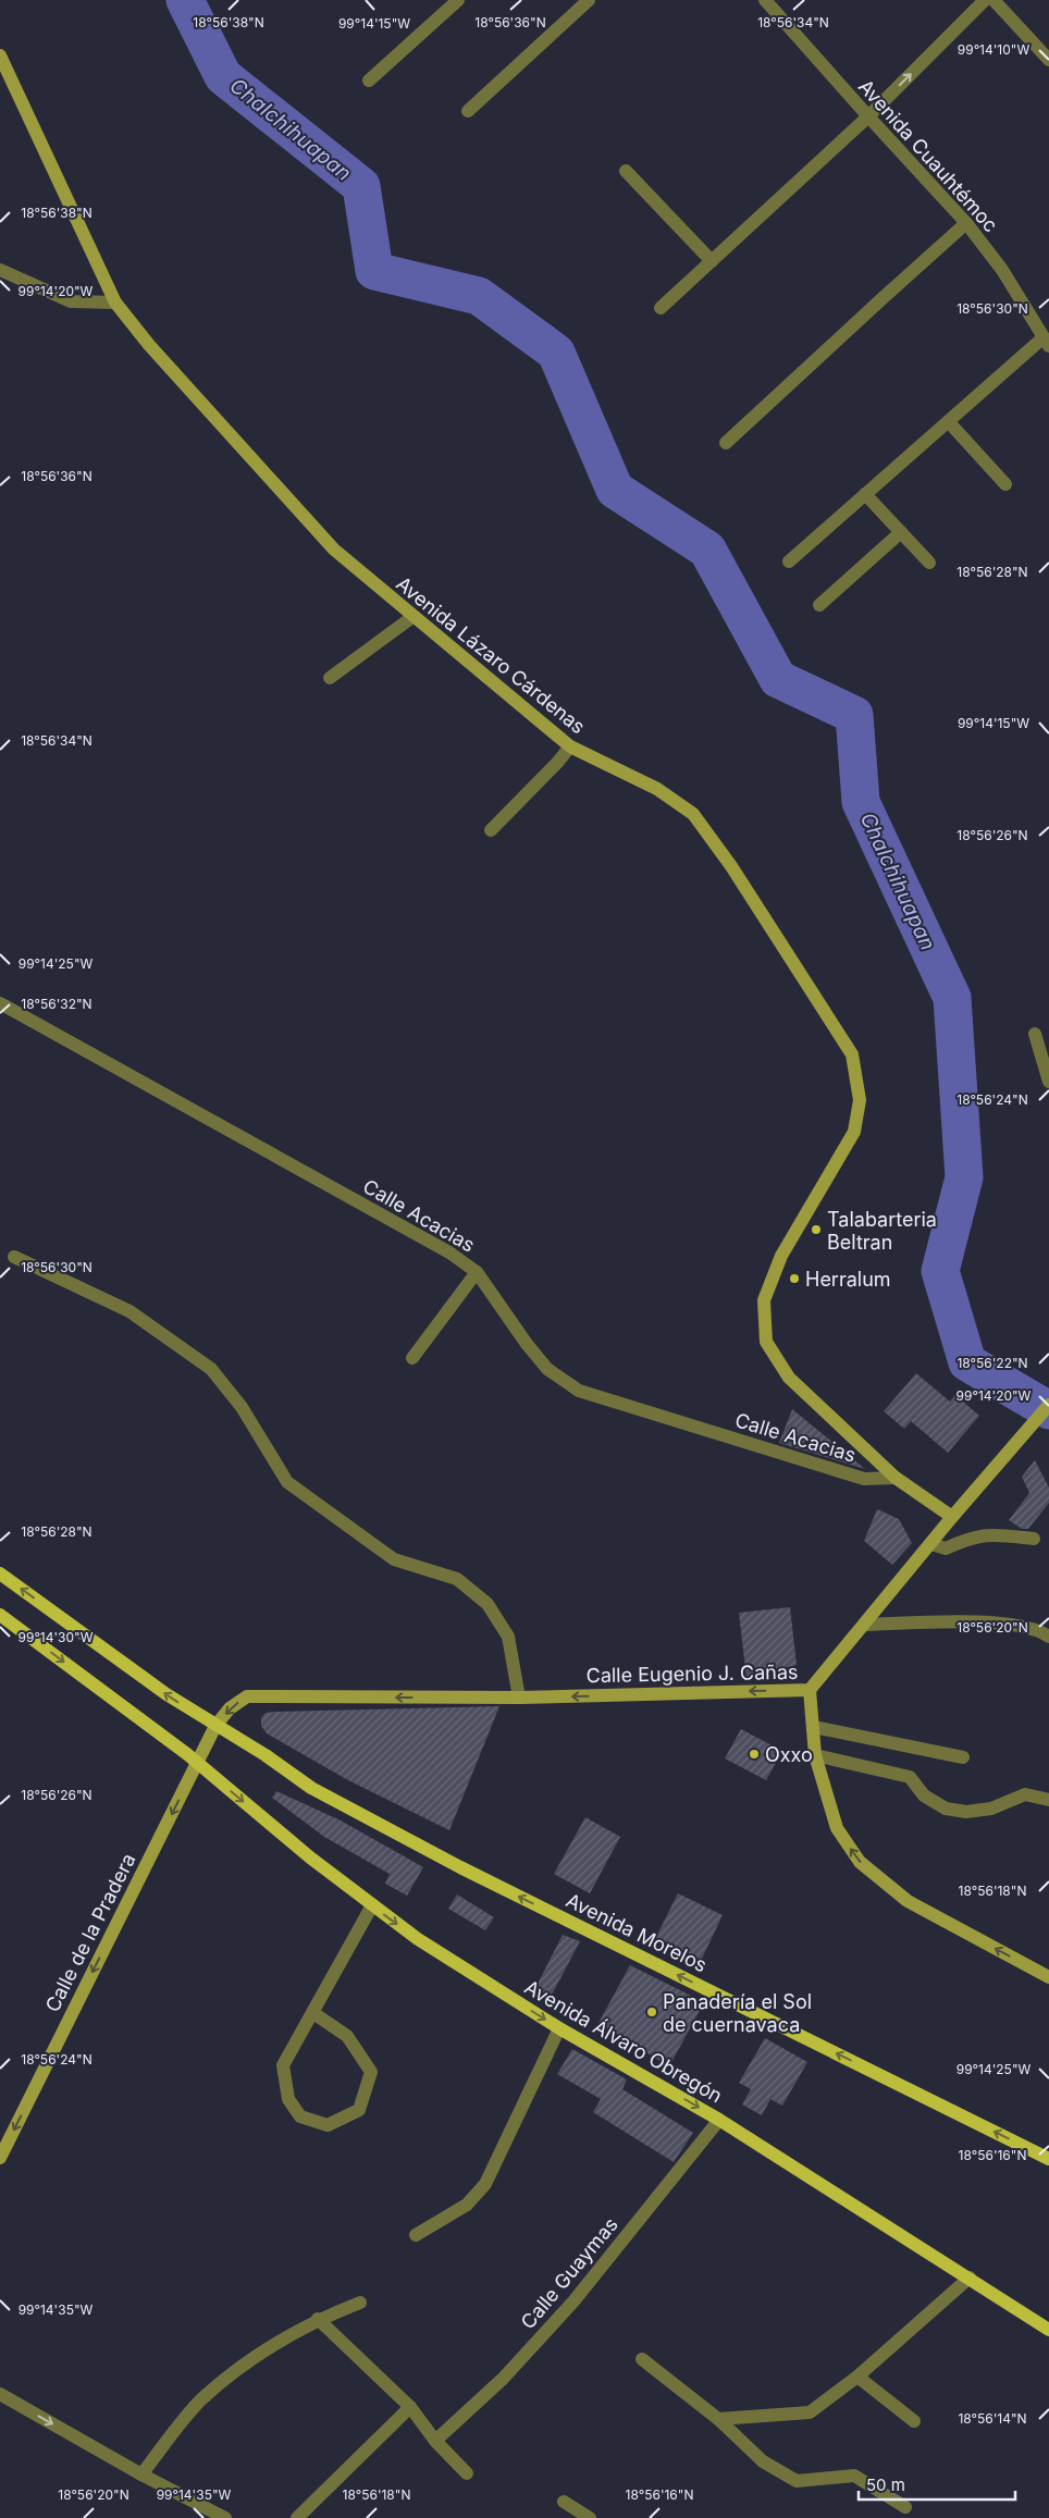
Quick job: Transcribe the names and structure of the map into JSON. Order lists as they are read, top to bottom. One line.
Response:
{"streets":{"main road":["Avenida Morelos","Avenida Álvaro Obregón"],"street":["Avenida Cuauhtémoc","Avenida Lázaro Cárdenas","Calle Acacias","Calle Eugenio J. Cañas","Calle de la Pradera","Calle Guaymas"]},"crossings":[["Avenida Lázaro Cárdenas","Calle Acacias"],["Avenida Lázaro Cárdenas","Calle Eugenio J. Cañas"],["Calle Eugenio J. Cañas","Calle de la Pradera"],["Calle Eugenio J. Cañas","Avenida Morelos"],["Calle de la Pradera","Avenida Morelos"],["Calle de la Pradera","Avenida Álvaro Obregón"],["Avenida Álvaro Obregón","Calle Guaymas"]],"one_way":["Calle Eugenio J. Cañas","Calle de la Pradera","Avenida Morelos","Avenida Álvaro Obregón"],"water":["Chalchihuapan"],"places":["Talabarteria Beltran","Herralum","Oxxo","Panadería el Sol de cuernavaca"],"scale_bar":"50 m","coordinates":["18°56'38\"N","18°56'36\"N","18°56'34\"N","99°14'15\"W","99°14'10\"W","99°14'20\"W","18°56'30\"N","18°56'28\"N","18°56'26\"N","99°14'25\"W","18°56'32\"N","18°56'24\"N","18°56'22\"N","18°56'20\"N","99°14'30\"W","18°56'18\"N","18°56'16\"N","99°14'35\"W","18°56'14\"N"]}
